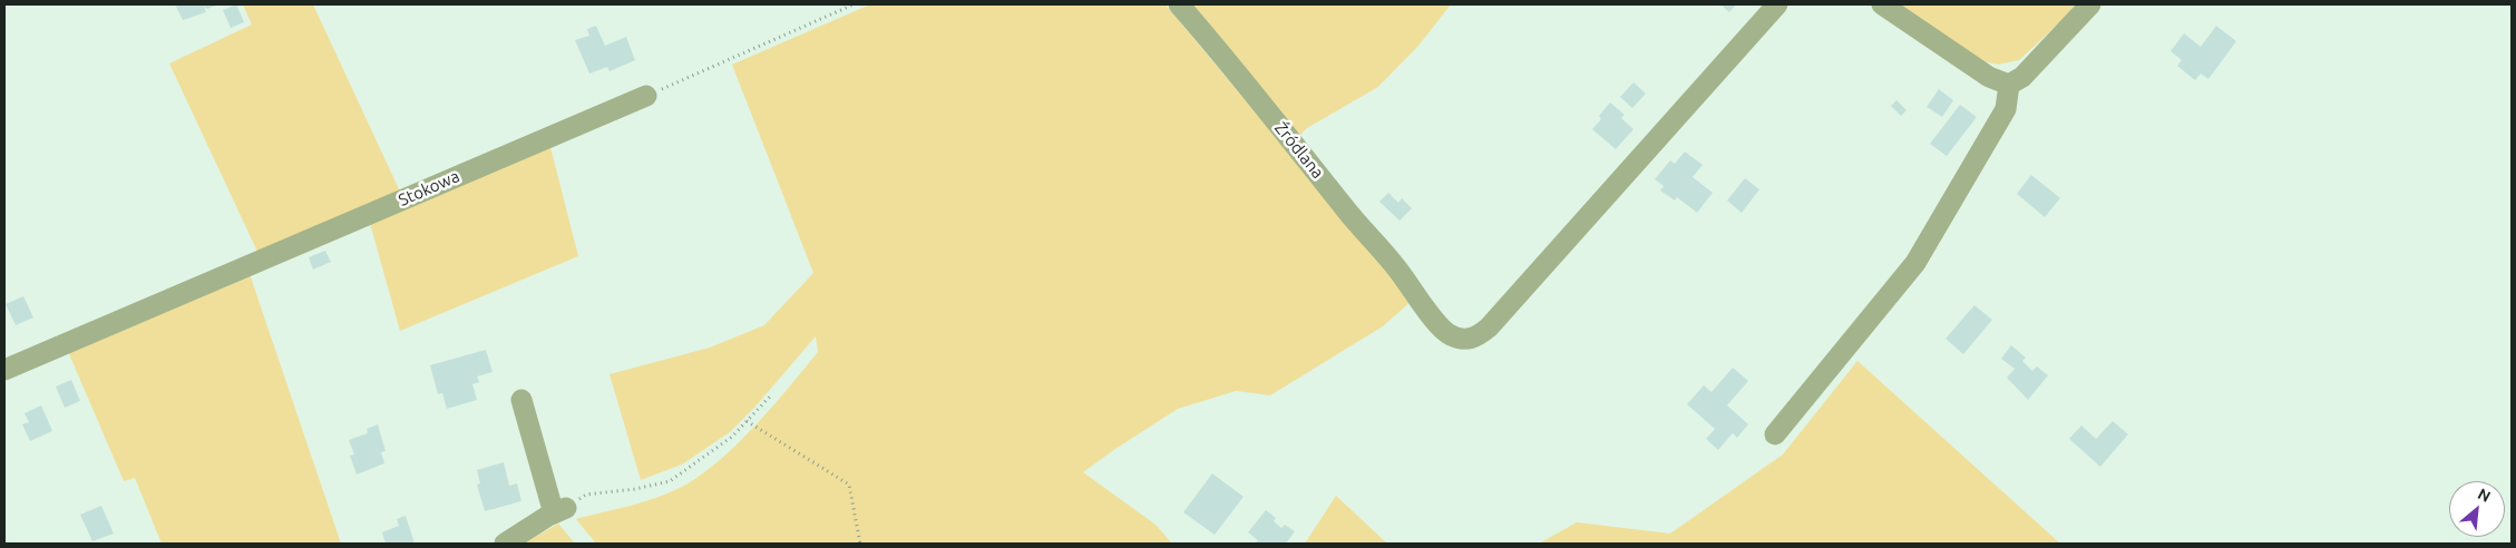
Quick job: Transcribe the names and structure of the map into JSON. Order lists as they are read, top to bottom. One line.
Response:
{"streets":{"street":["Źródlana","Stokowa"]},"north":"top right"}
